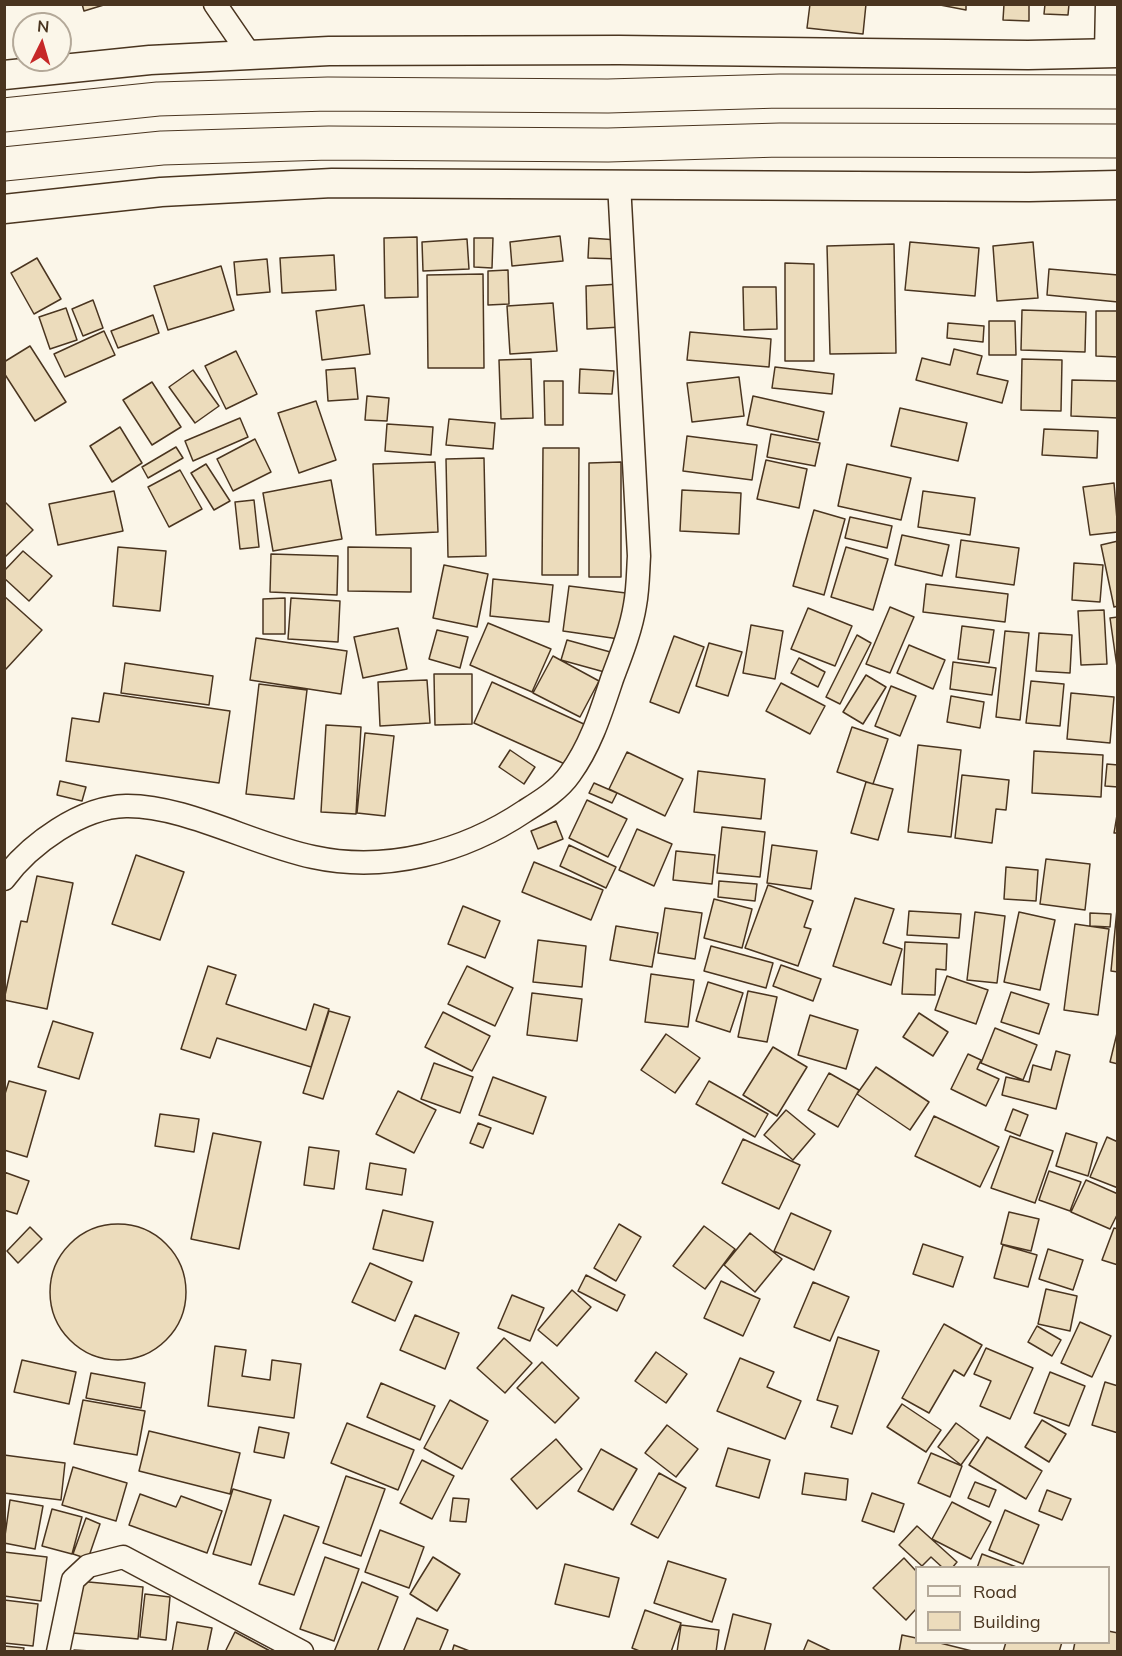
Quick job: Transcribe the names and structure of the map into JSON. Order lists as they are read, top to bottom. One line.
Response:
{"legend":["Road","Building"],"north":"top"}
